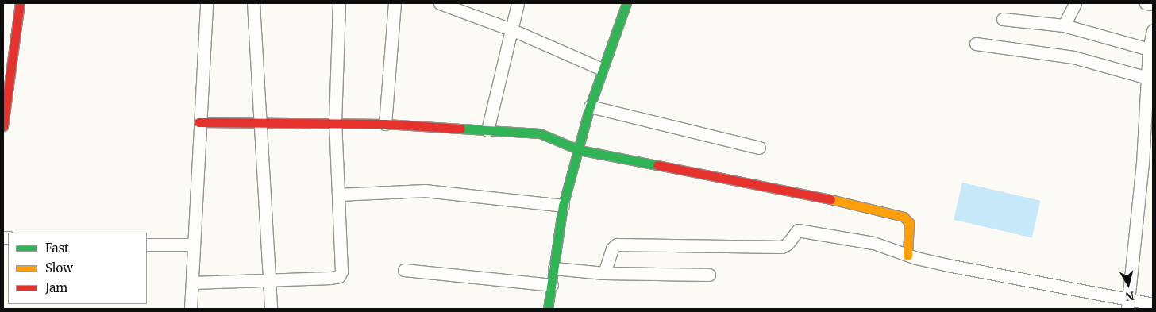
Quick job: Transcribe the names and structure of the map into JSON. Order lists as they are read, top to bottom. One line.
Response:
{"legend":["Fast","Slow","Jam"],"north":"bottom"}
